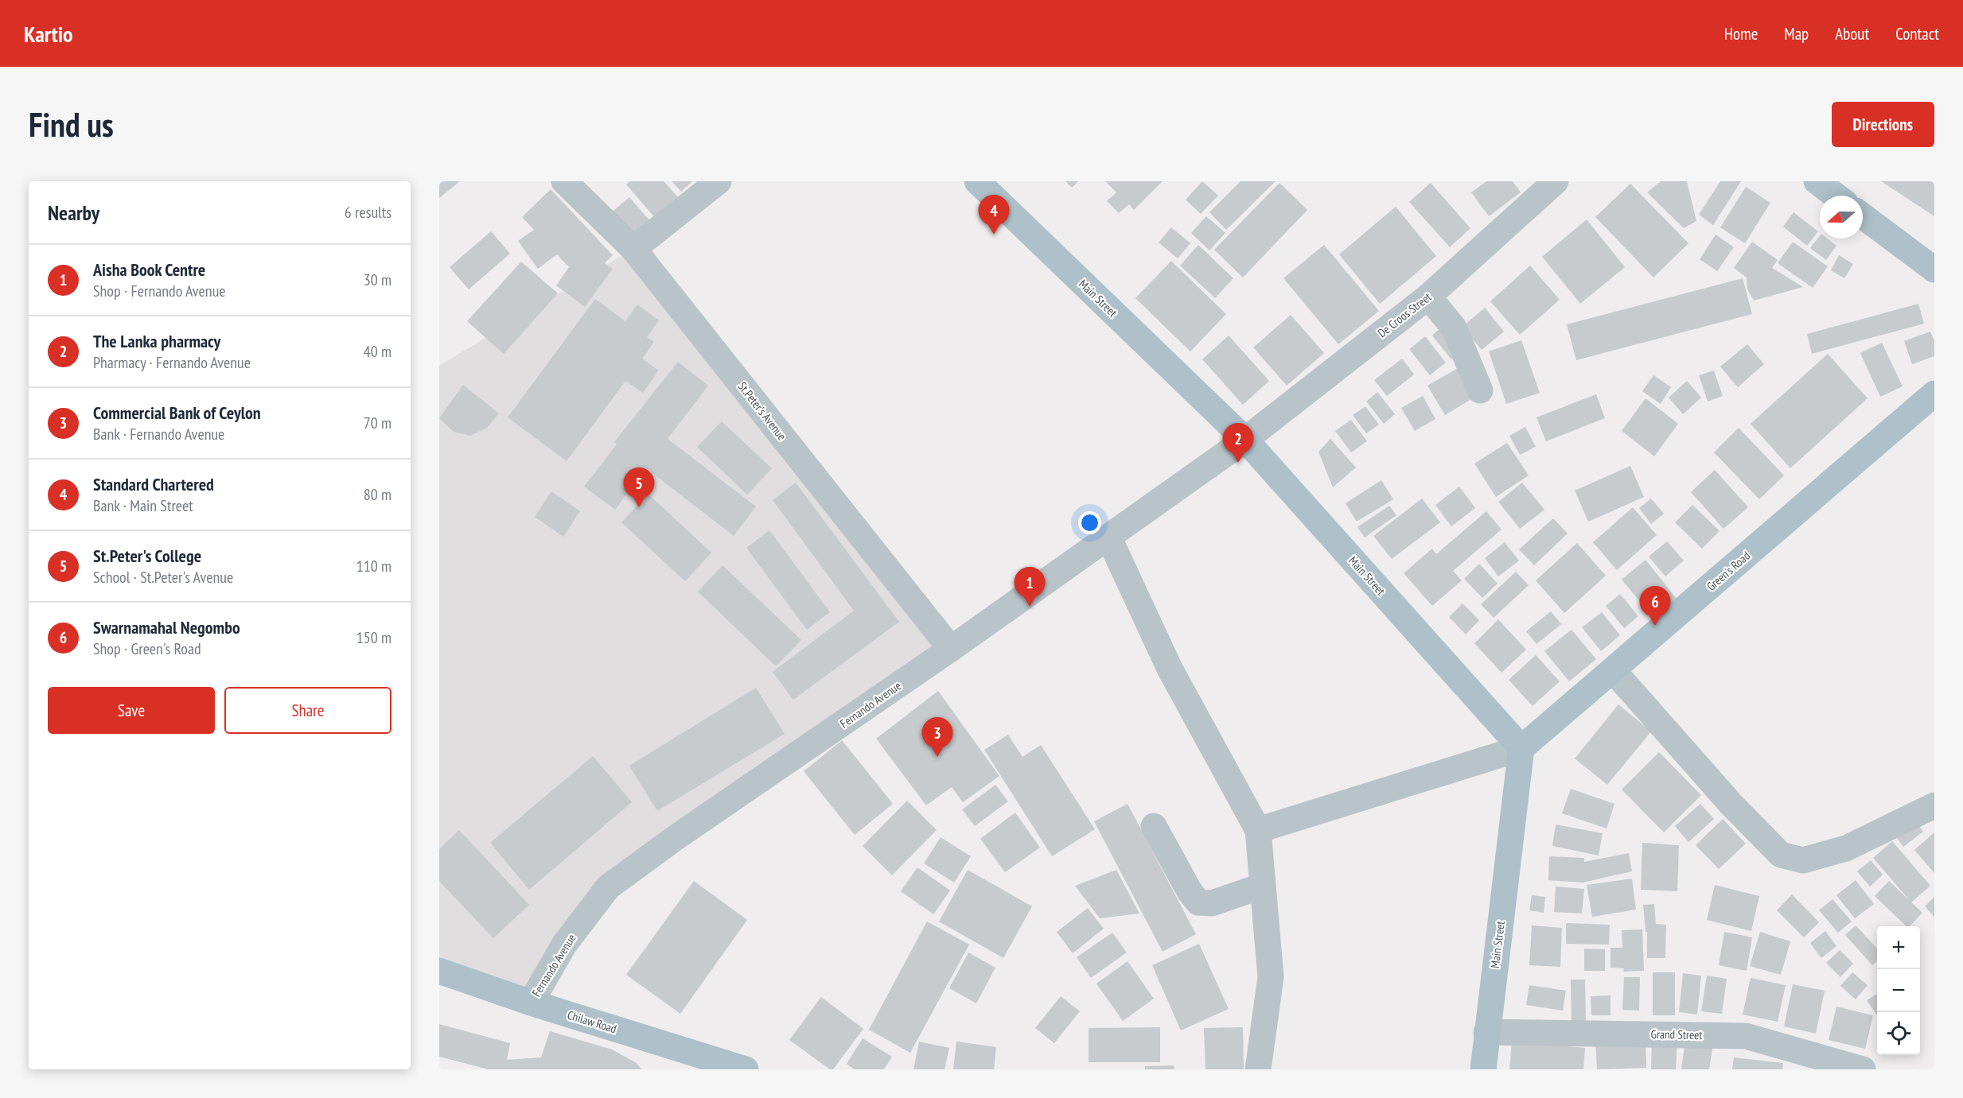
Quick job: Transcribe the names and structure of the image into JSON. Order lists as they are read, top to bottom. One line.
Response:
{"streets":{"main road":["Main Street","Green's Road","Chilaw Road"],"street":["De Croos Street","St.Peter's Avenue","Fernando Avenue","Grand Street"]},"crossings":[["Main Street","De Croos Street"],["Main Street","Green's Road"],["Main Street","Fernando Avenue"],["Main Street","Grand Street"],["De Croos Street","Fernando Avenue"],["St.Peter's Avenue","Fernando Avenue"],["Fernando Avenue","Chilaw Road"]],"north":"left","page":{"header":"Kartio","nav":["Home","Map","About","Contact"],"buttons":["Directions",["Save","Share"]],"title":"Find us","heading":["Nearby","6 results"],"pins":["4","2","5","1","6","3"],"list":[{"mark":"1","name":"Aisha Book Centre","note":"Shop · Fernando Avenue","value":"30 m"},{"mark":"2","name":"The Lanka pharmacy","note":"Pharmacy · Fernando Avenue","value":"40 m"},{"mark":"3","name":"Commercial Bank of Ceylon","note":"Bank · Fernando Avenue","value":"70 m"},{"mark":"4","name":"Standard Chartered","note":"Bank · Main Street","value":"80 m"},{"mark":"5","name":"St.Peter's College","note":"School · St.Peter's Avenue","value":"110 m"},{"mark":"6","name":"Swarnamahal Negombo","note":"Shop · Green's Road","value":"150 m"}],"map_buttons":["+","−"]}}
